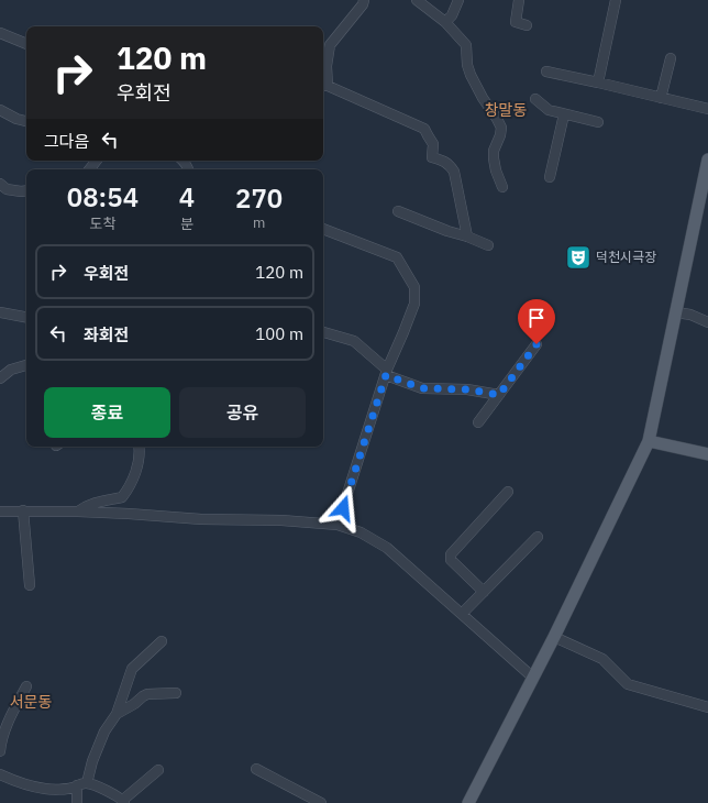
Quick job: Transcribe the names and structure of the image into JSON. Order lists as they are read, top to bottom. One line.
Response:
{"districts":["창말동","서문동"],"places":{"theatre":["덕천시극장"]},"page":{"turn":["120 m","우회전"],"then":"그다음","eta":["08:54","도착","4","분","270","m"],"list":[{"name":"우회전","value":"120 m"},{"name":"좌회전","value":"100 m"}],"buttons":["종료","공유"]}}
